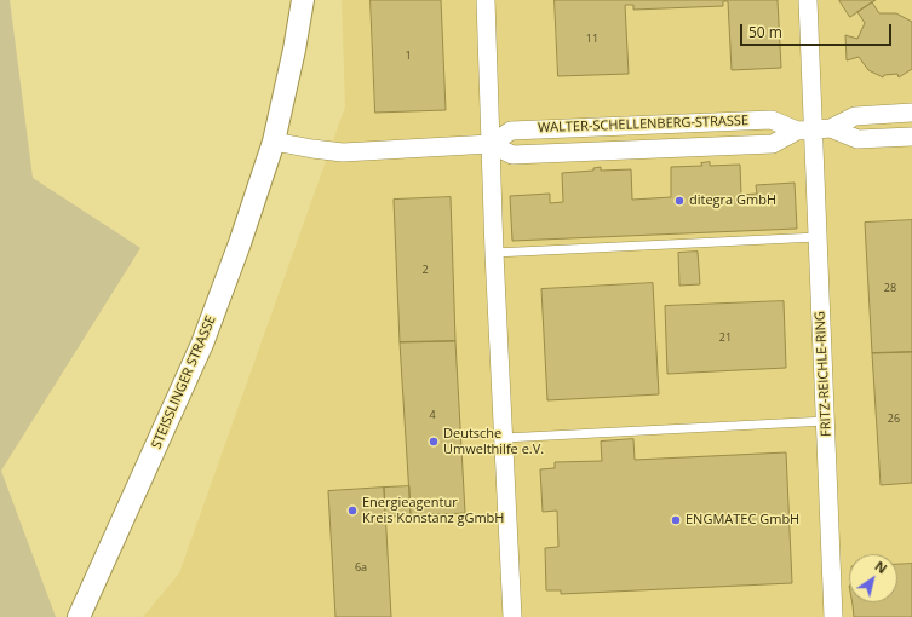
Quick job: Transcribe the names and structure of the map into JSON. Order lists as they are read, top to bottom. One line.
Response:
{"streets":{"street":["WALTER-SCHELLENBERG-STRASSE","FRITZ-REICHLE-RING","STEISSLINGER STRASSE"]},"crossings":[["WALTER-SCHELLENBERG-STRASSE","FRITZ-REICHLE-RING"],["WALTER-SCHELLENBERG-STRASSE","STEISSLINGER STRASSE"]],"places":["ditegra GmbH","Deutsche Umwelthilfe e.V.","Energieagentur Kreis Konstanz gGmbH","ENGMATEC GmbH"],"house_numbers":["11","1","2","28","21","4","26","6a"],"scale_bar":"50 m","north":"top right"}
